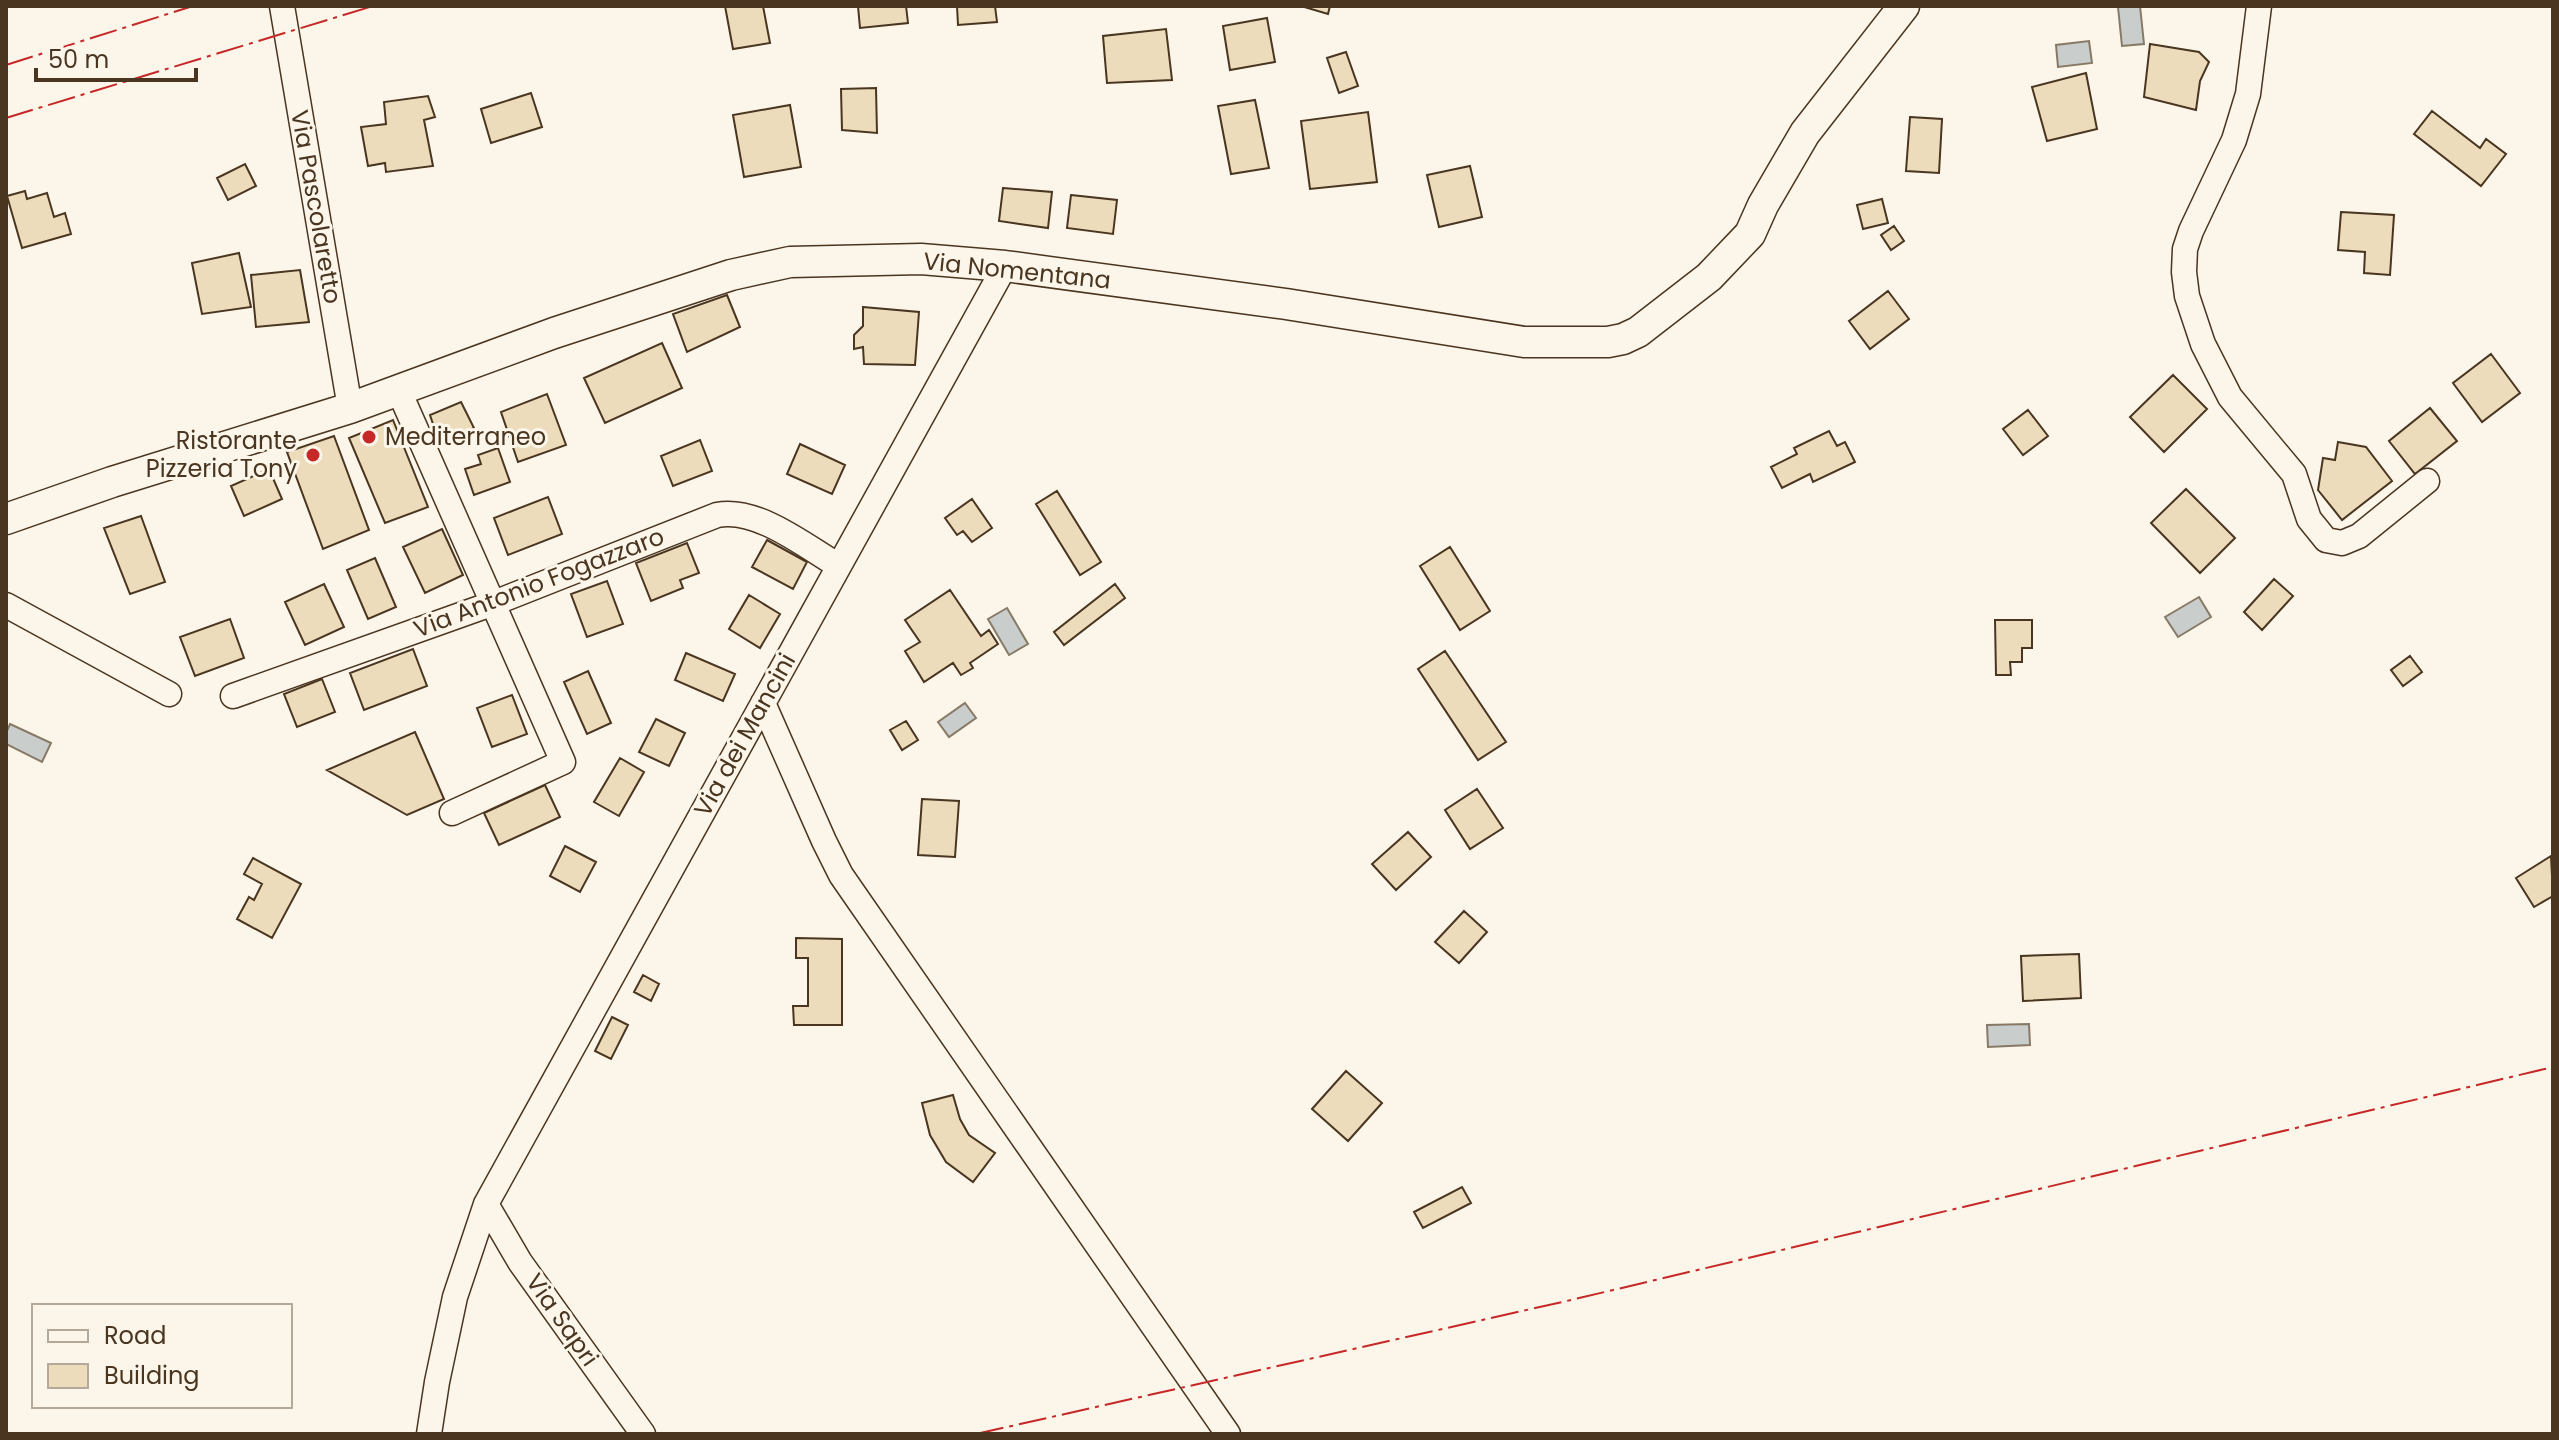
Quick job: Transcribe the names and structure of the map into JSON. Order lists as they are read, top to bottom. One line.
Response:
{"streets":{"main road":["Via Nomentana"],"street":["Via Pascolaretto","Via Antonio Fogazzaro","Via dei Mancini","Via Sapri"]},"crossings":[["Via Pascolaretto","Via Nomentana"],["Via Nomentana","Via dei Mancini"],["Via Antonio Fogazzaro","Via dei Mancini"],["Via dei Mancini","Via Sapri"]],"places":["Mediterraneo","Ristorante Pizzeria Tony"],"legend":["Road","Building"],"scale_bar":"50 m"}
